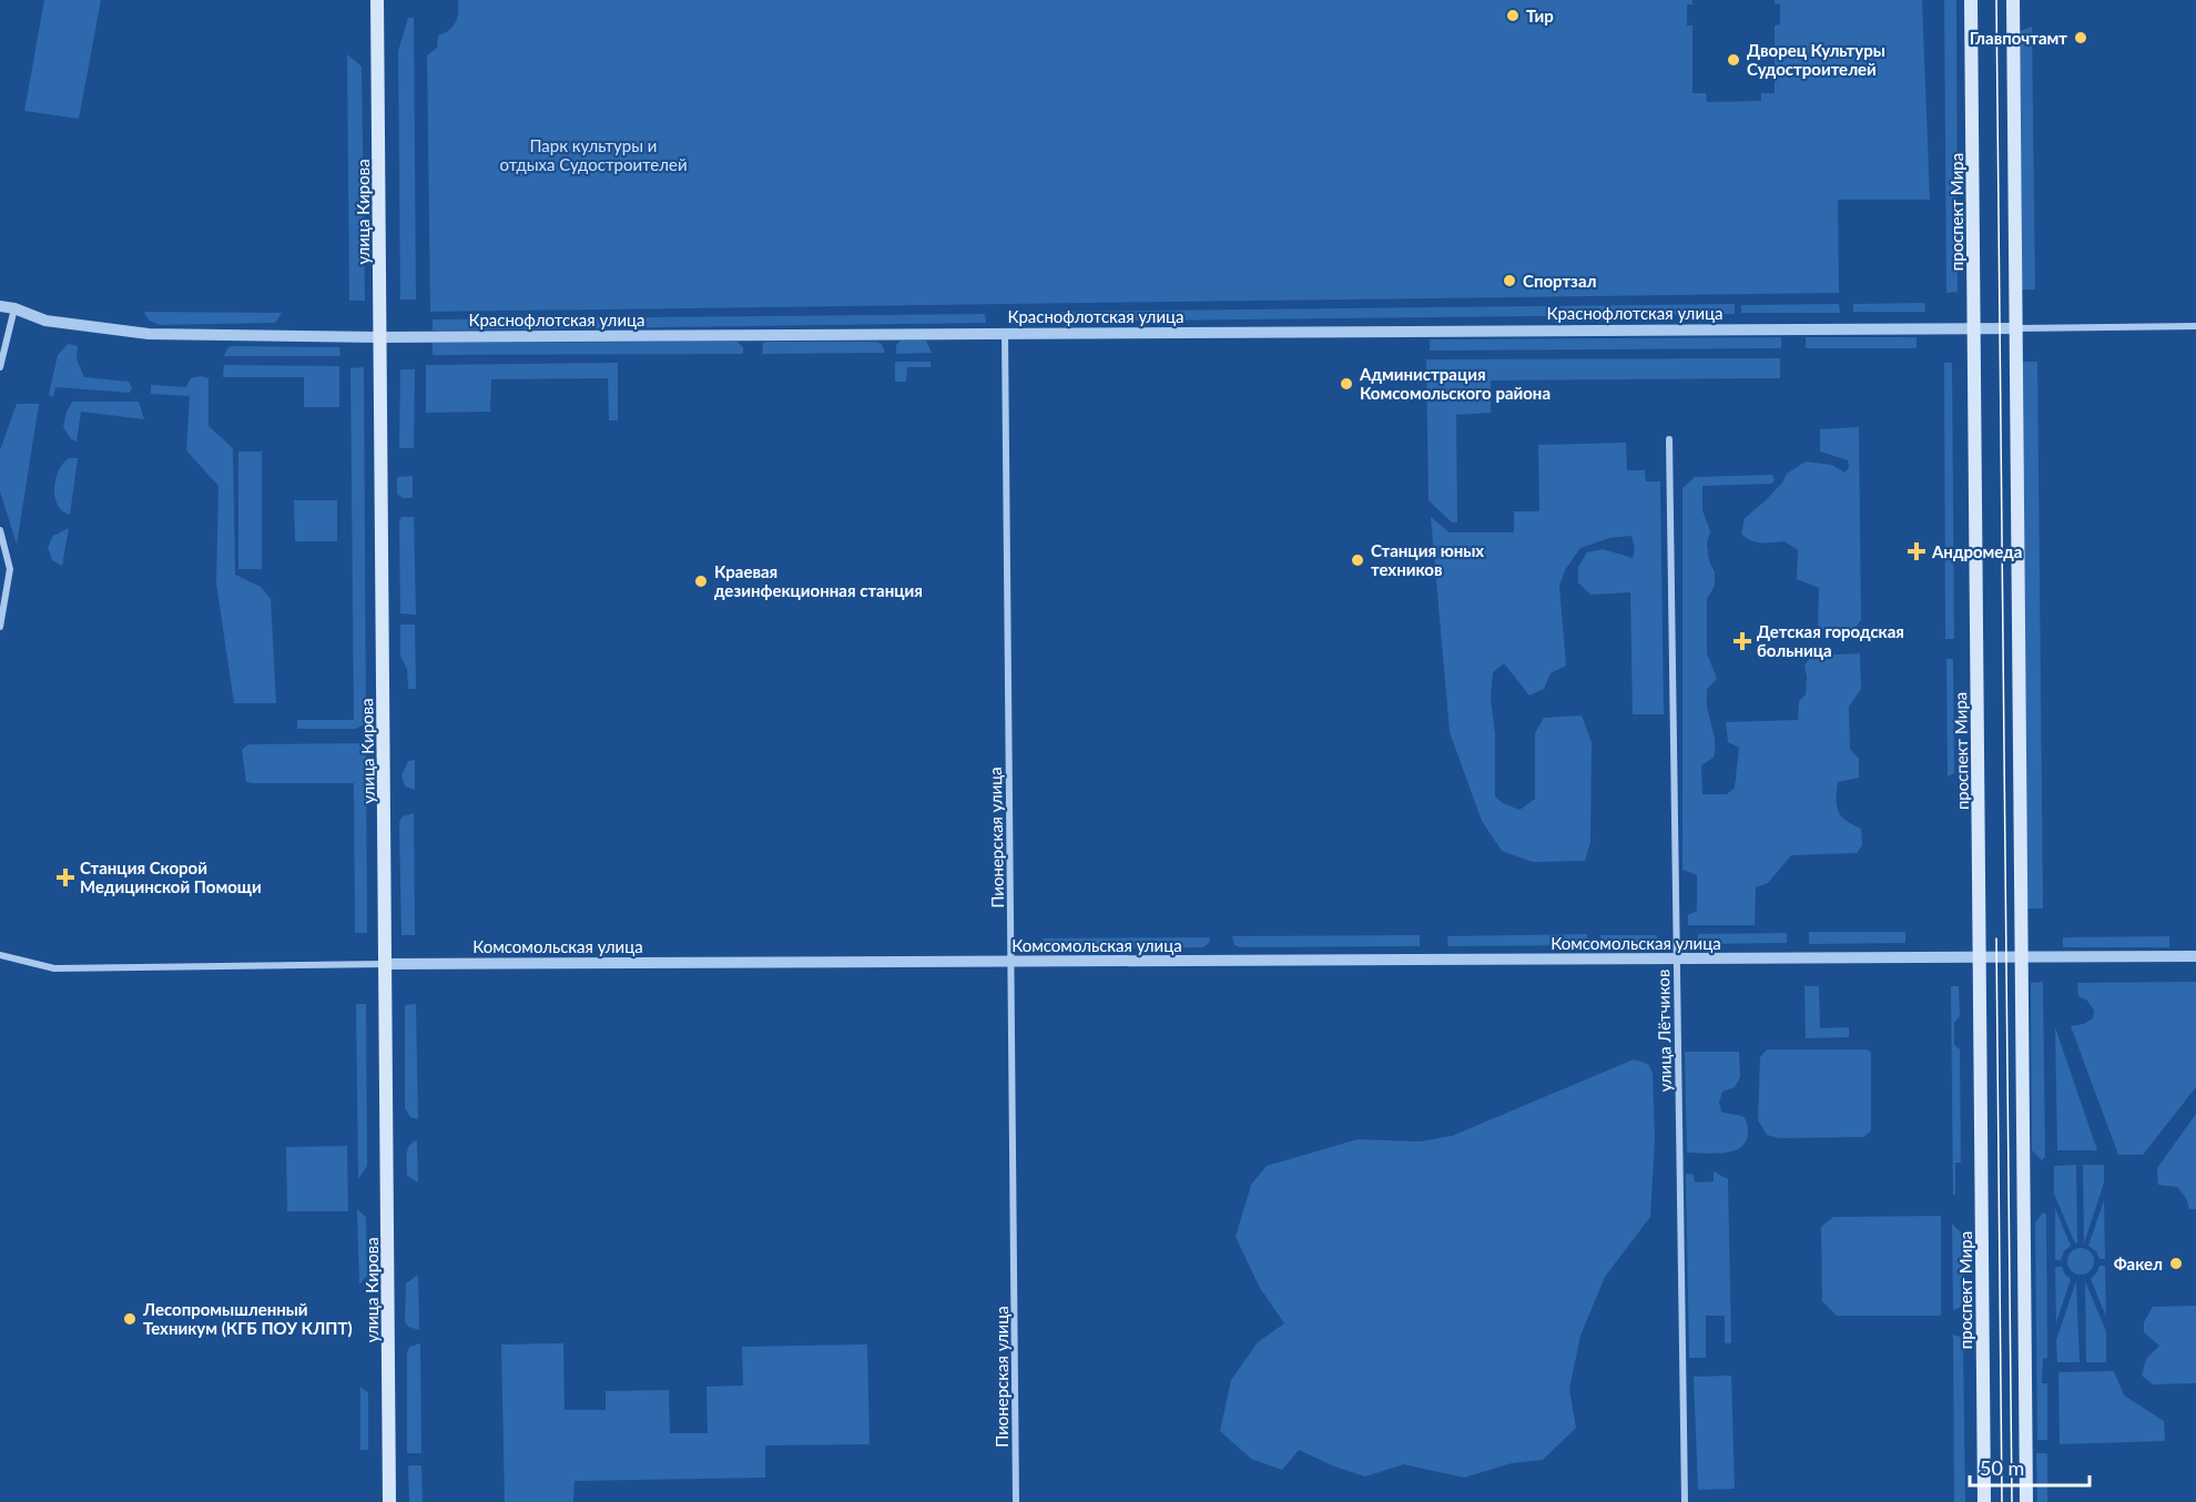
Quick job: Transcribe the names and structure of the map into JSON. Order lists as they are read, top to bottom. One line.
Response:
{"streets":{"main road":["улица Кирова","проспект Мира"],"street":["Краснофлотская улица","Пионерская улица","Комсомольская улица","улица Лётчиков"]},"crossings":[["улица Кирова","Краснофлотская улица"],["улица Кирова","Комсомольская улица"],["проспект Мира","Краснофлотская улица"],["проспект Мира","Комсомольская улица"],["Краснофлотская улица","Пионерская улица"],["Пионерская улица","Комсомольская улица"],["Комсомольская улица","улица Лётчиков"]],"parks":["Парк культуры и отдыха Судостроителей"],"places":{"other":["Тир","Главпочтамт","Дворец Культуры Судостроителей","Спортзал","Администрация Комсомольского района","Станция юных техников","Краевая дезинфекционная станция","Факел","Лесопромышленный Техникум (КГБ ПОУ КЛПТ)"],"health":["Андромеда","Детская городская больница","Станция Скорой Медицинской Помощи"]},"scale_bar":"50 m"}
